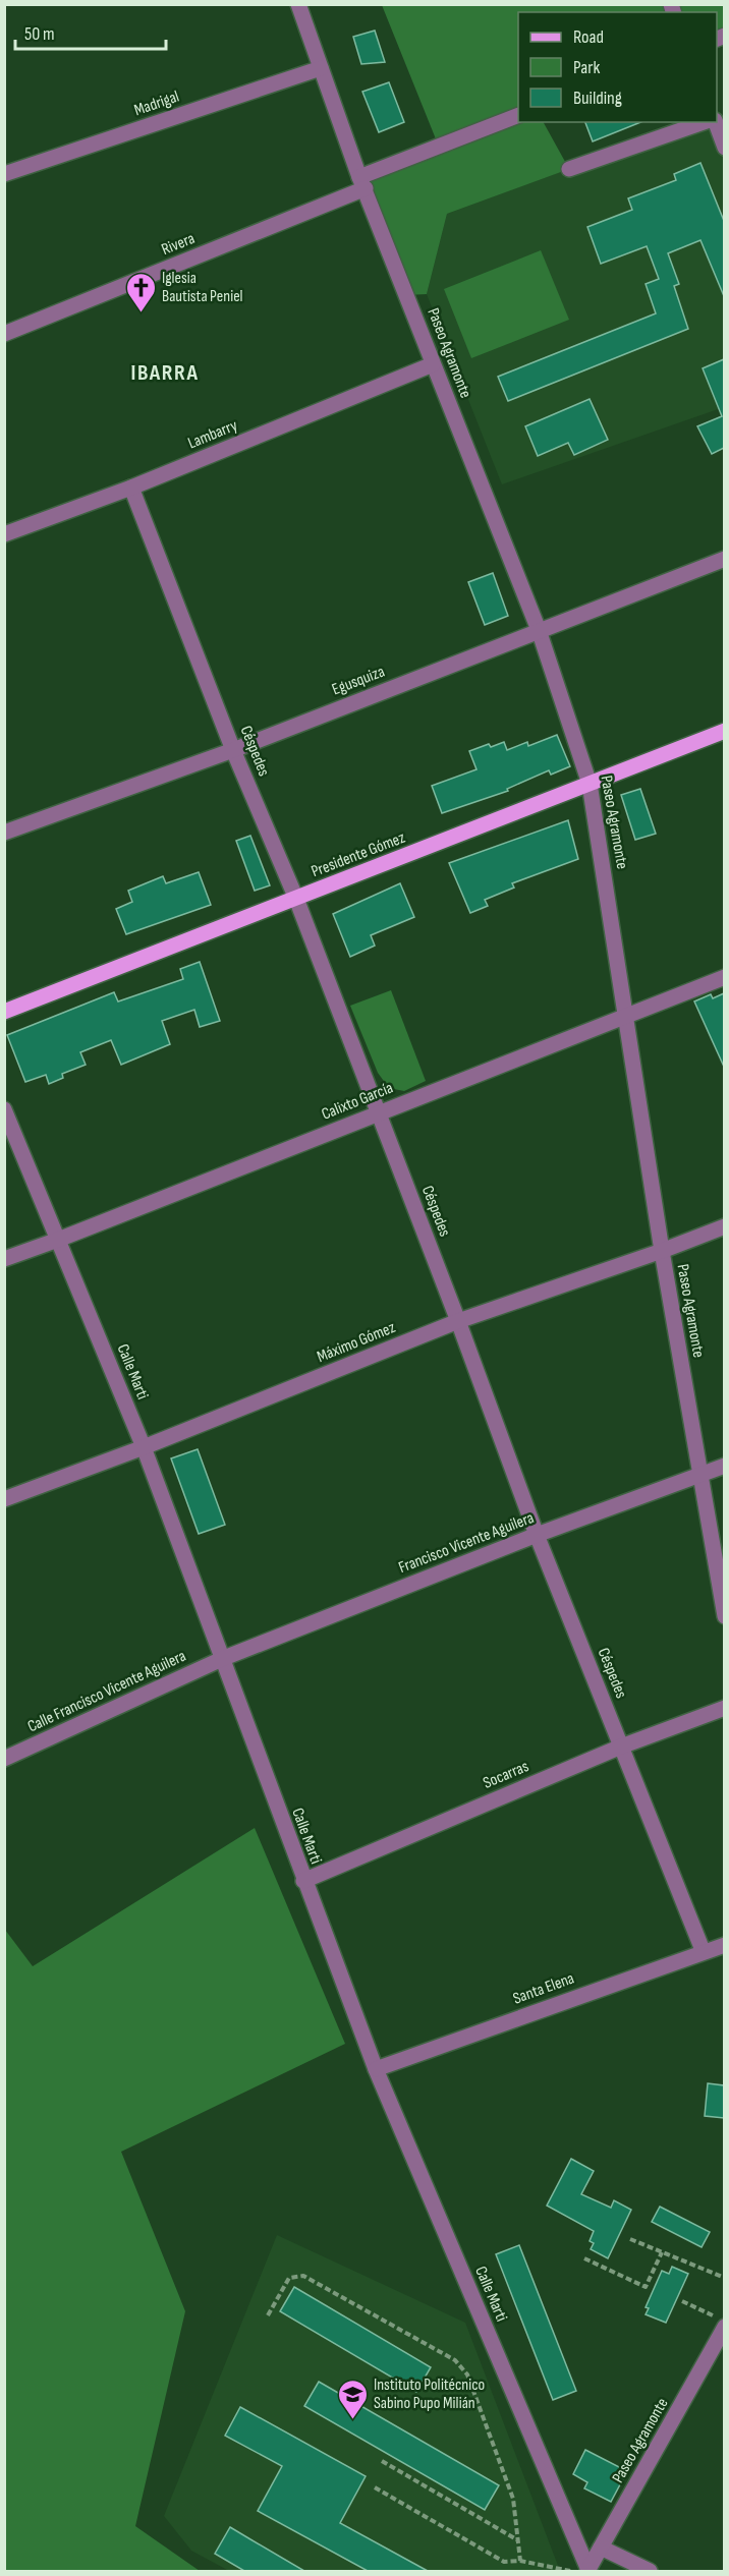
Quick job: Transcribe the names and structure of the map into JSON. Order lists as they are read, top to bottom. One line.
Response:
{"streets":{"main road":["Presidente Gómez"],"street":["Madrigal","Rivera","Paseo Agramonte","Lambarry","Egusquiza","Céspedes","Calixto García","Máximo Gómez","Calle Marti","Francisco Vicente Aguilera","Calle Francisco Vicente Aguilera","Socarras","Santa Elena"]},"crossings":[["Madrigal","Paseo Agramonte"],["Rivera","Paseo Agramonte"],["Paseo Agramonte","Lambarry"],["Paseo Agramonte","Egusquiza"],["Paseo Agramonte","Presidente Gómez"],["Paseo Agramonte","Calixto García"],["Paseo Agramonte","Máximo Gómez"],["Paseo Agramonte","Calle Marti"],["Paseo Agramonte","Francisco Vicente Aguilera"],["Lambarry","Céspedes"],["Egusquiza","Céspedes"],["Céspedes","Presidente Gómez"],["Céspedes","Calixto García"],["Céspedes","Máximo Gómez"],["Céspedes","Francisco Vicente Aguilera"],["Céspedes","Socarras"],["Céspedes","Santa Elena"],["Calixto García","Calle Marti"],["Máximo Gómez","Calle Marti"],["Calle Marti","Francisco Vicente Aguilera"],["Calle Marti","Calle Francisco Vicente Aguilera"],["Calle Marti","Socarras"],["Calle Marti","Santa Elena"],["Francisco Vicente Aguilera","Calle Francisco Vicente Aguilera"]],"districts":["IBARRA"],"places":{"church":["Iglesia Bautista Peniel"],"school or university":["Instituto Politécnico Sabino Pupo Milián"]},"legend":["Road","Park","Building"],"scale_bar":"50 m"}
